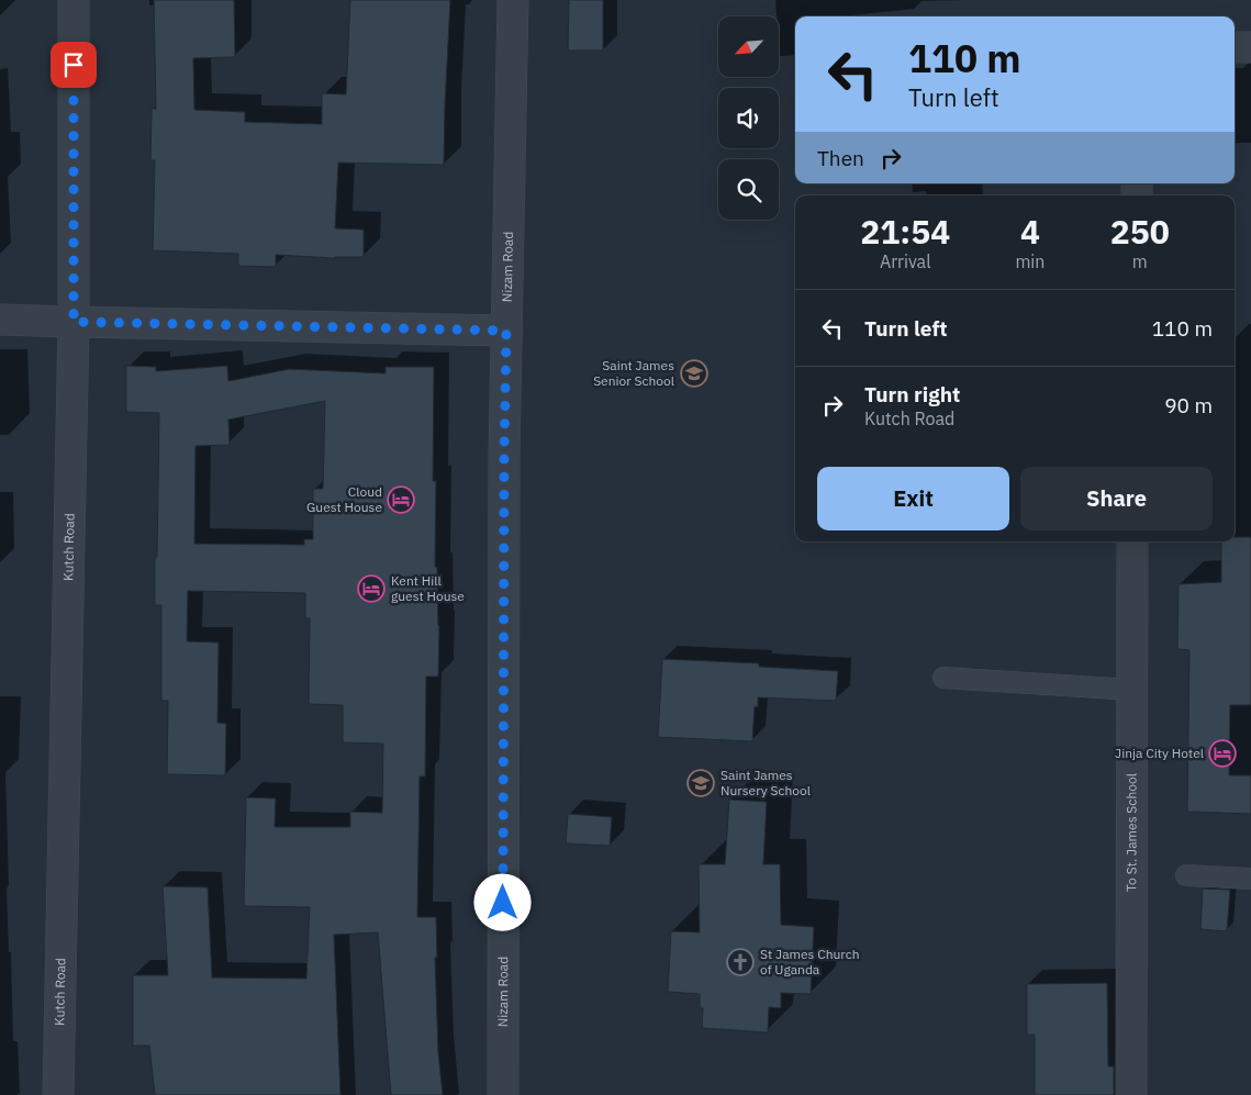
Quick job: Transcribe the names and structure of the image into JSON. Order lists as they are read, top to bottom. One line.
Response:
{"streets":{"street":["Nizam Road","Kutch Road","To St. James School"]},"places":{"school or university":["Saint James Senior School","Saint James Nursery School"],"hotel":["Cloud Guest House","Kent Hill guest House","Jinja City Hotel"],"church":["St James Church of Uganda"]},"north":"bottom left","page":{"turn":["110 m","Turn left"],"then":"Then","eta":["21:54","Arrival","4","min","250","m"],"list":[{"name":"Turn left","value":"110 m"},{"name":"Turn right","note":"Kutch Road","value":"90 m"}],"buttons":["Exit","Share"]}}
